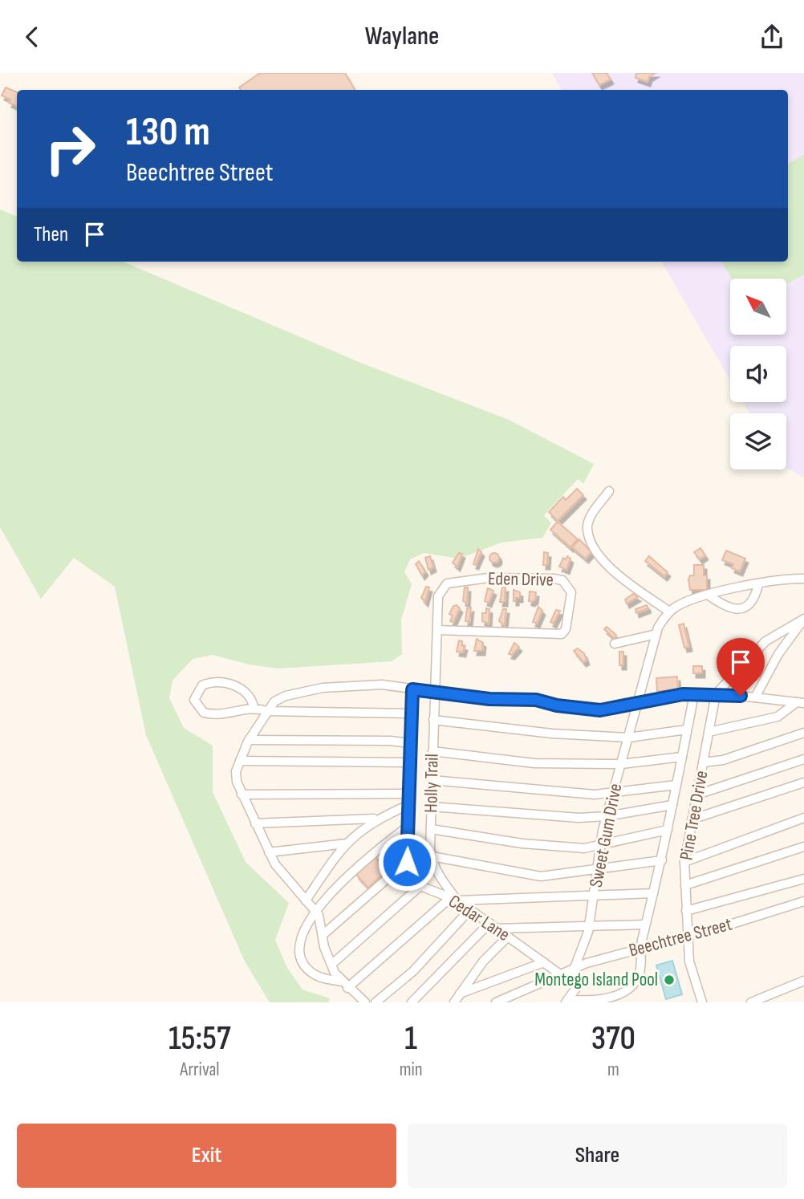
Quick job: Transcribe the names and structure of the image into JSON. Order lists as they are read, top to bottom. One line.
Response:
{"streets":{"street":["Eden Drive","Holly Trail","Pine Tree Drive","Sweet Gum Drive","Cedar Lane","Beechtree Street"]},"crossings":[["Eden Drive","Holly Trail"],["Holly Trail","Cedar Lane"],["Pine Tree Drive","Beechtree Street"],["Sweet Gum Drive","Beechtree Street"],["Cedar Lane","Beechtree Street"]],"places":["Montego Island Pool"],"north":"top left","page":{"header":"Waylane","turn":["130 m","Beechtree Street"],"then":"Then","eta":["15:57","Arrival","1","min","370","m"],"buttons":["Exit","Share"]}}
